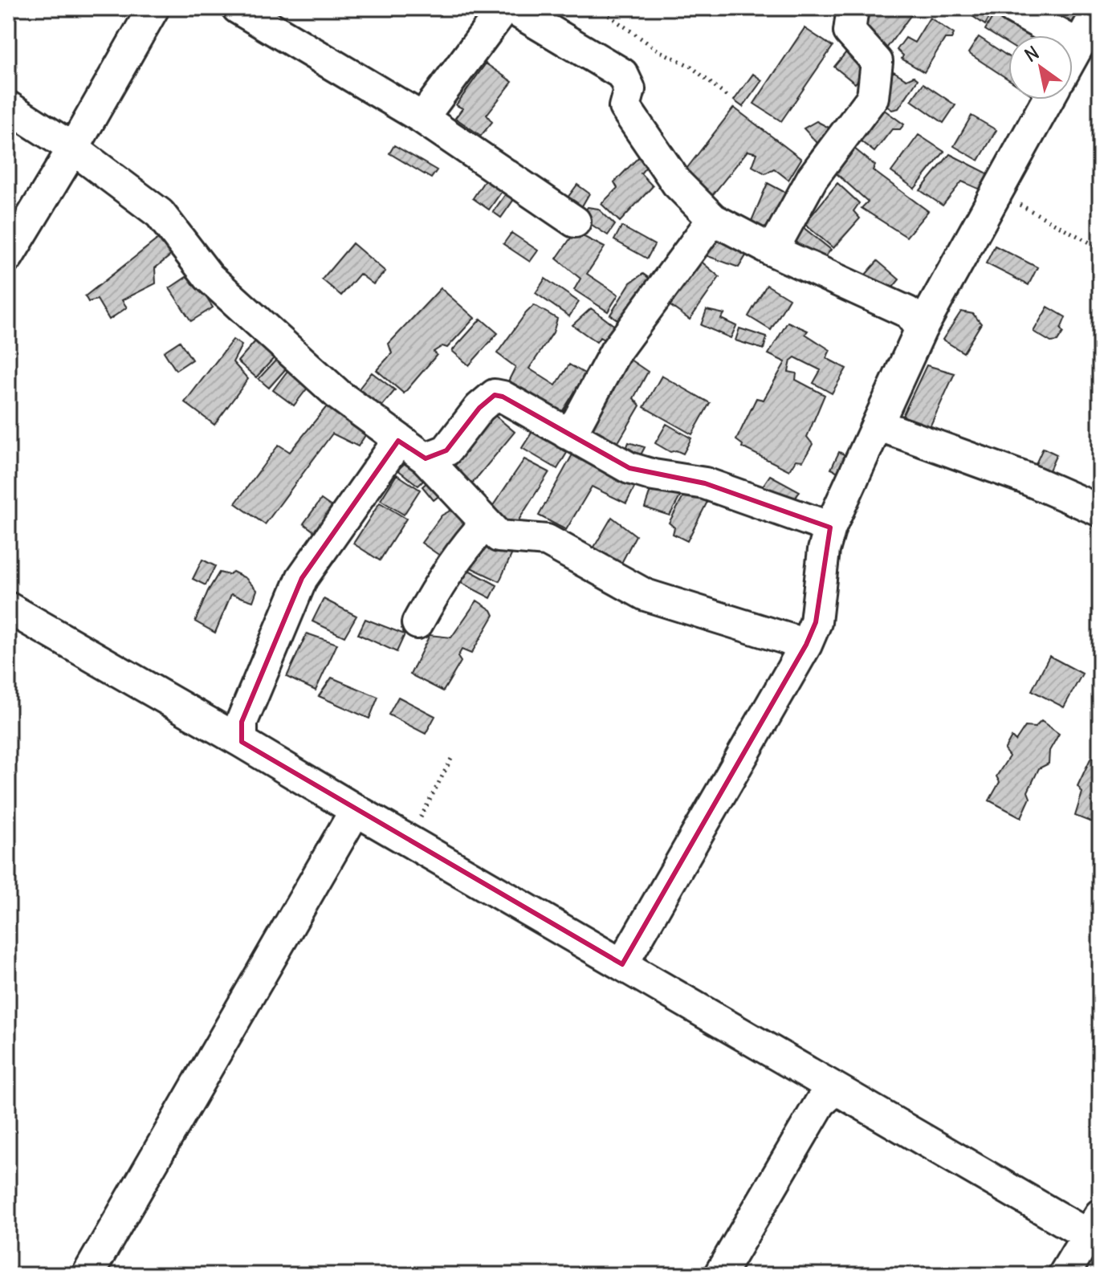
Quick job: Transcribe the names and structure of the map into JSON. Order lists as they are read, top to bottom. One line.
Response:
{"north":"top left"}
